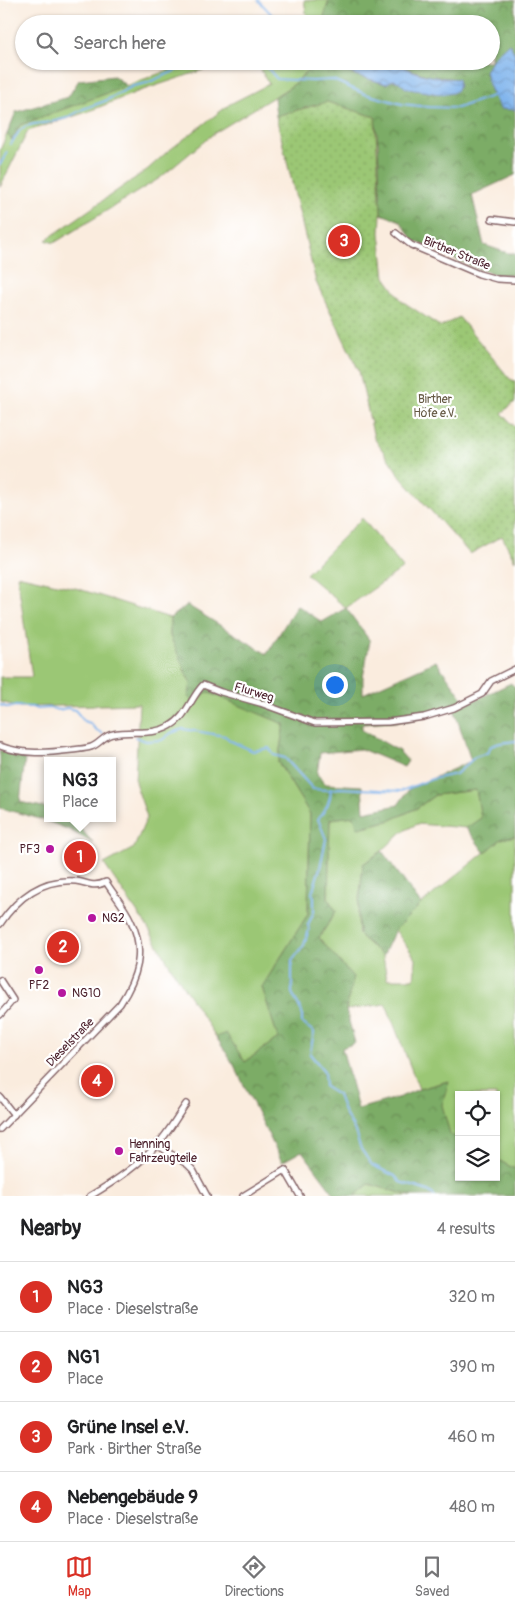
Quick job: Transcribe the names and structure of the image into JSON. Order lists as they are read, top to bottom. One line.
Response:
{"streets":{"street":["Birther Straße","Flurweg","Dieselstraße"]},"parks":["Birther Höfe e.V."],"places":["PF3","NG2","PF2","NG10","Henning Fahrzeugteile"],"page":{"search":"Search here","pins":["3","1","2","4"],"popup":["NG3","Place"],"heading":["Nearby","4 results"],"list":[{"mark":"1","name":"NG3","note":"Place · Dieselstraße","value":"320 m"},{"mark":"2","name":"NG1","note":"Place","value":"390 m"},{"mark":"3","name":"Grüne Insel e.V.","note":"Park · Birther Straße","value":"460 m"},{"mark":"4","name":"Nebengebäude 9","note":"Place · Dieselstraße","value":"480 m"}],"nav":["Map","Directions","Saved"]}}
